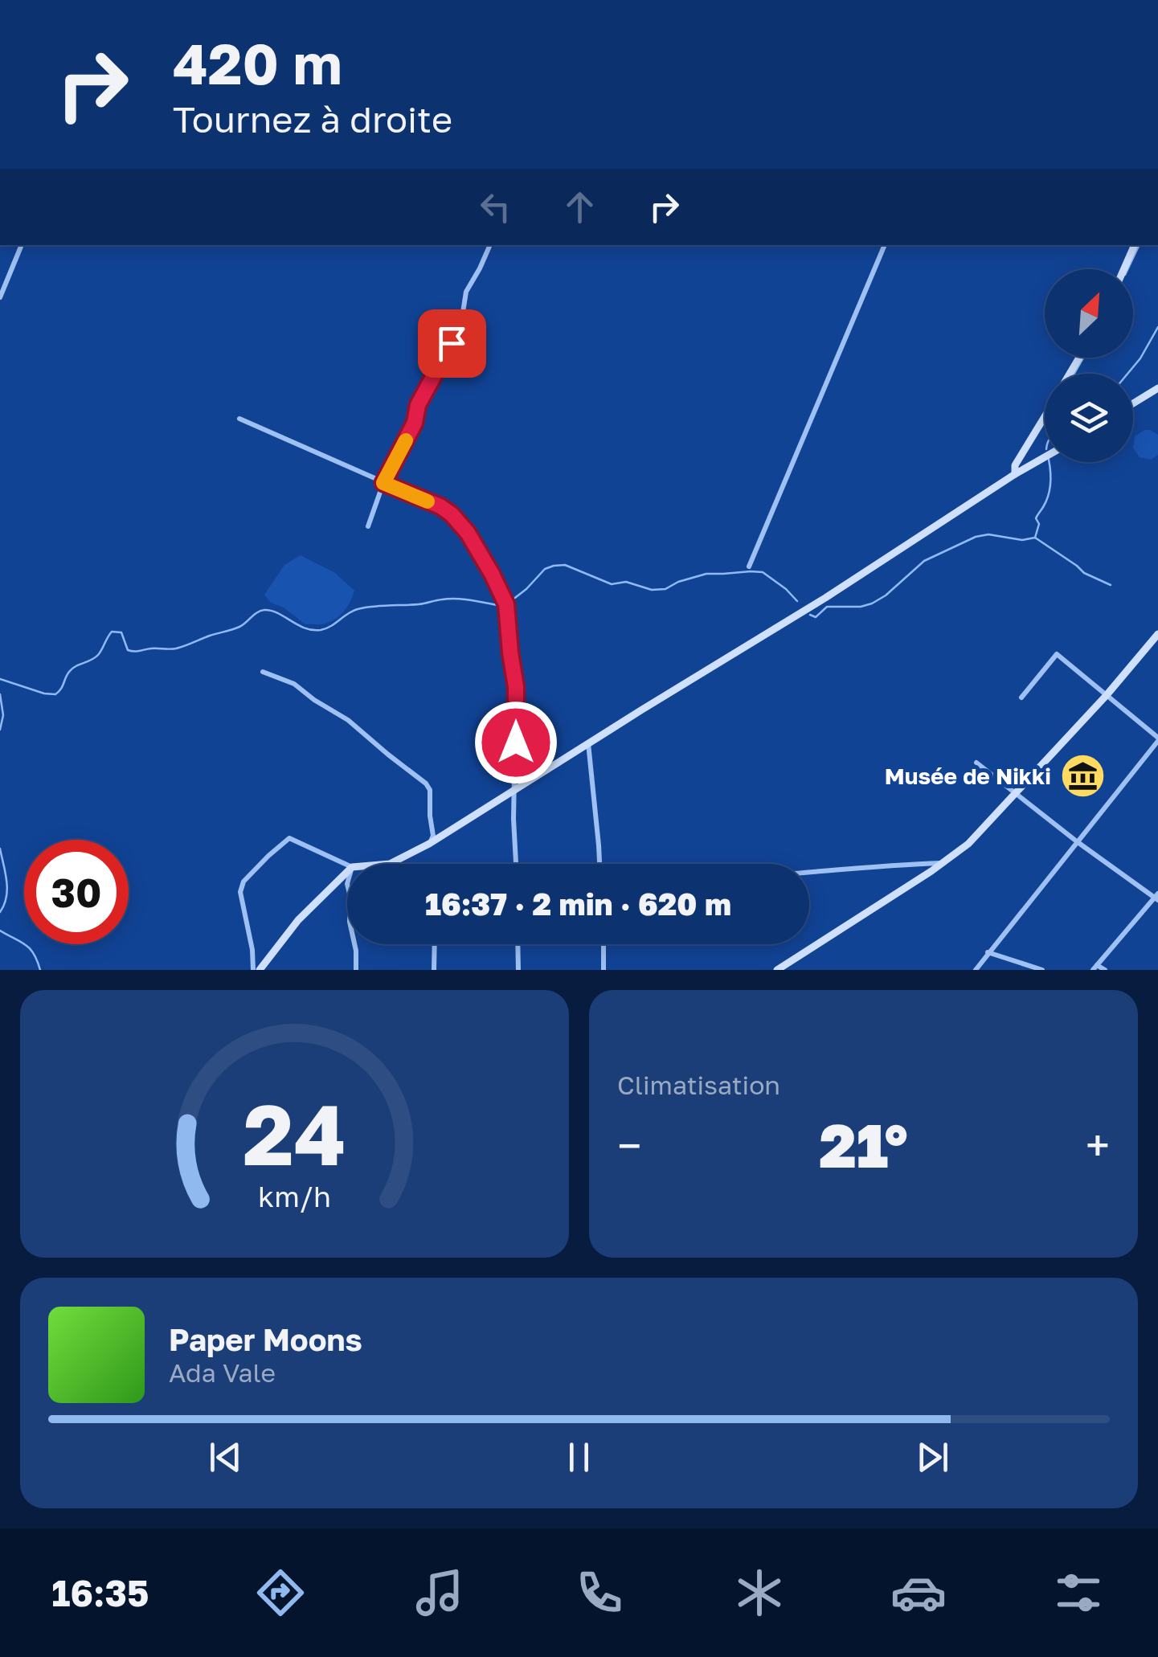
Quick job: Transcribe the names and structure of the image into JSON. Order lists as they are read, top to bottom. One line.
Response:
{"places":{"museum":["Musée de Nikki"]},"north":"top right","page":{"turn":["420 m","Tournez à droite"],"limit":"30","trip":"16:37 · 2 min · 620 m","tile":"Climatisation","heat":["−","21°","+"],"song":["Paper Moons","Ada Vale"],"tabs":"16:35","gauge":["24","km/h"]}}
